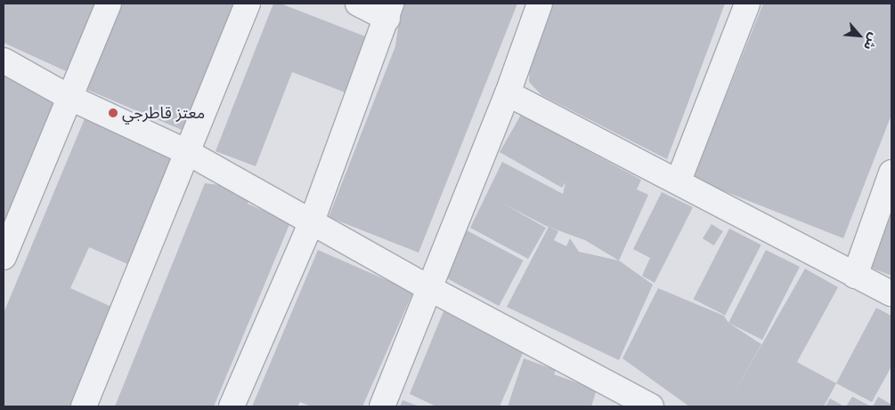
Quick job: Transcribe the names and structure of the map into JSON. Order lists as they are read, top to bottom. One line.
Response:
{"places":["معتز قاطرجي"],"north":"bottom right"}
